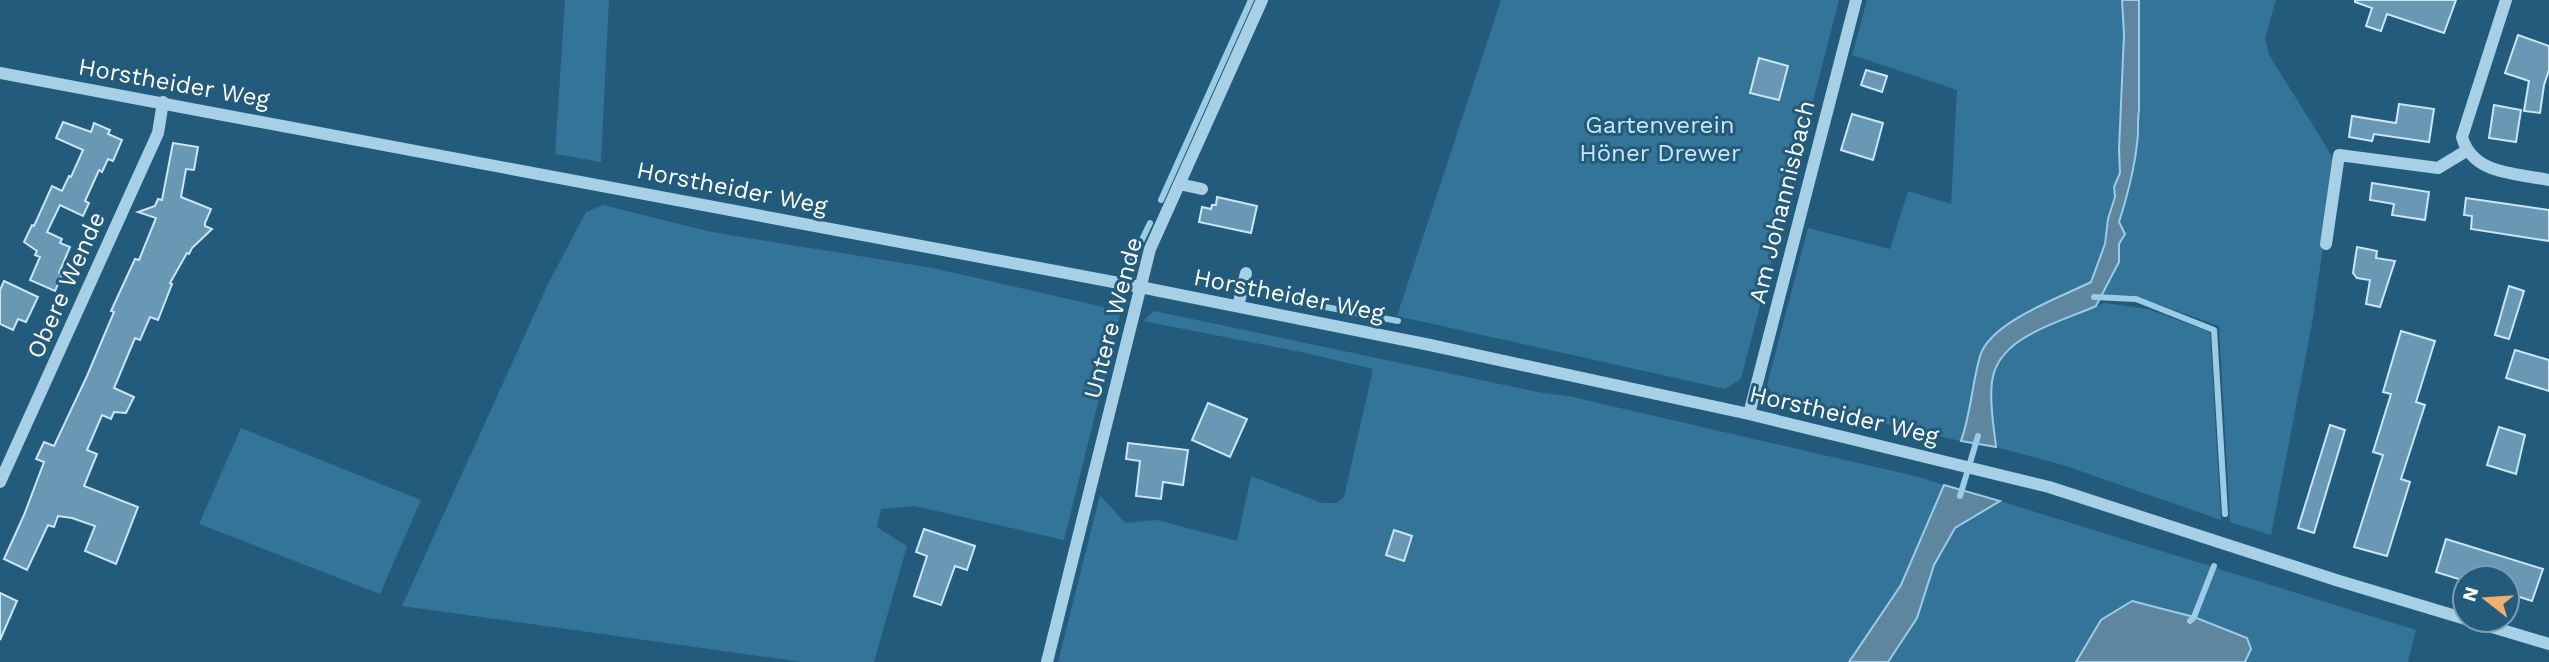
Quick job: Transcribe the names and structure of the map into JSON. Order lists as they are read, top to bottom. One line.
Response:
{"streets":{"street":["Horstheider Weg","Am Johannisbach","Obere Wende","Untere Wende"]},"crossings":[["Horstheider Weg","Am Johannisbach"],["Horstheider Weg","Obere Wende"],["Horstheider Weg","Untere Wende"]],"parks":["Gartenverein Höner Drewer"],"north":"left"}
